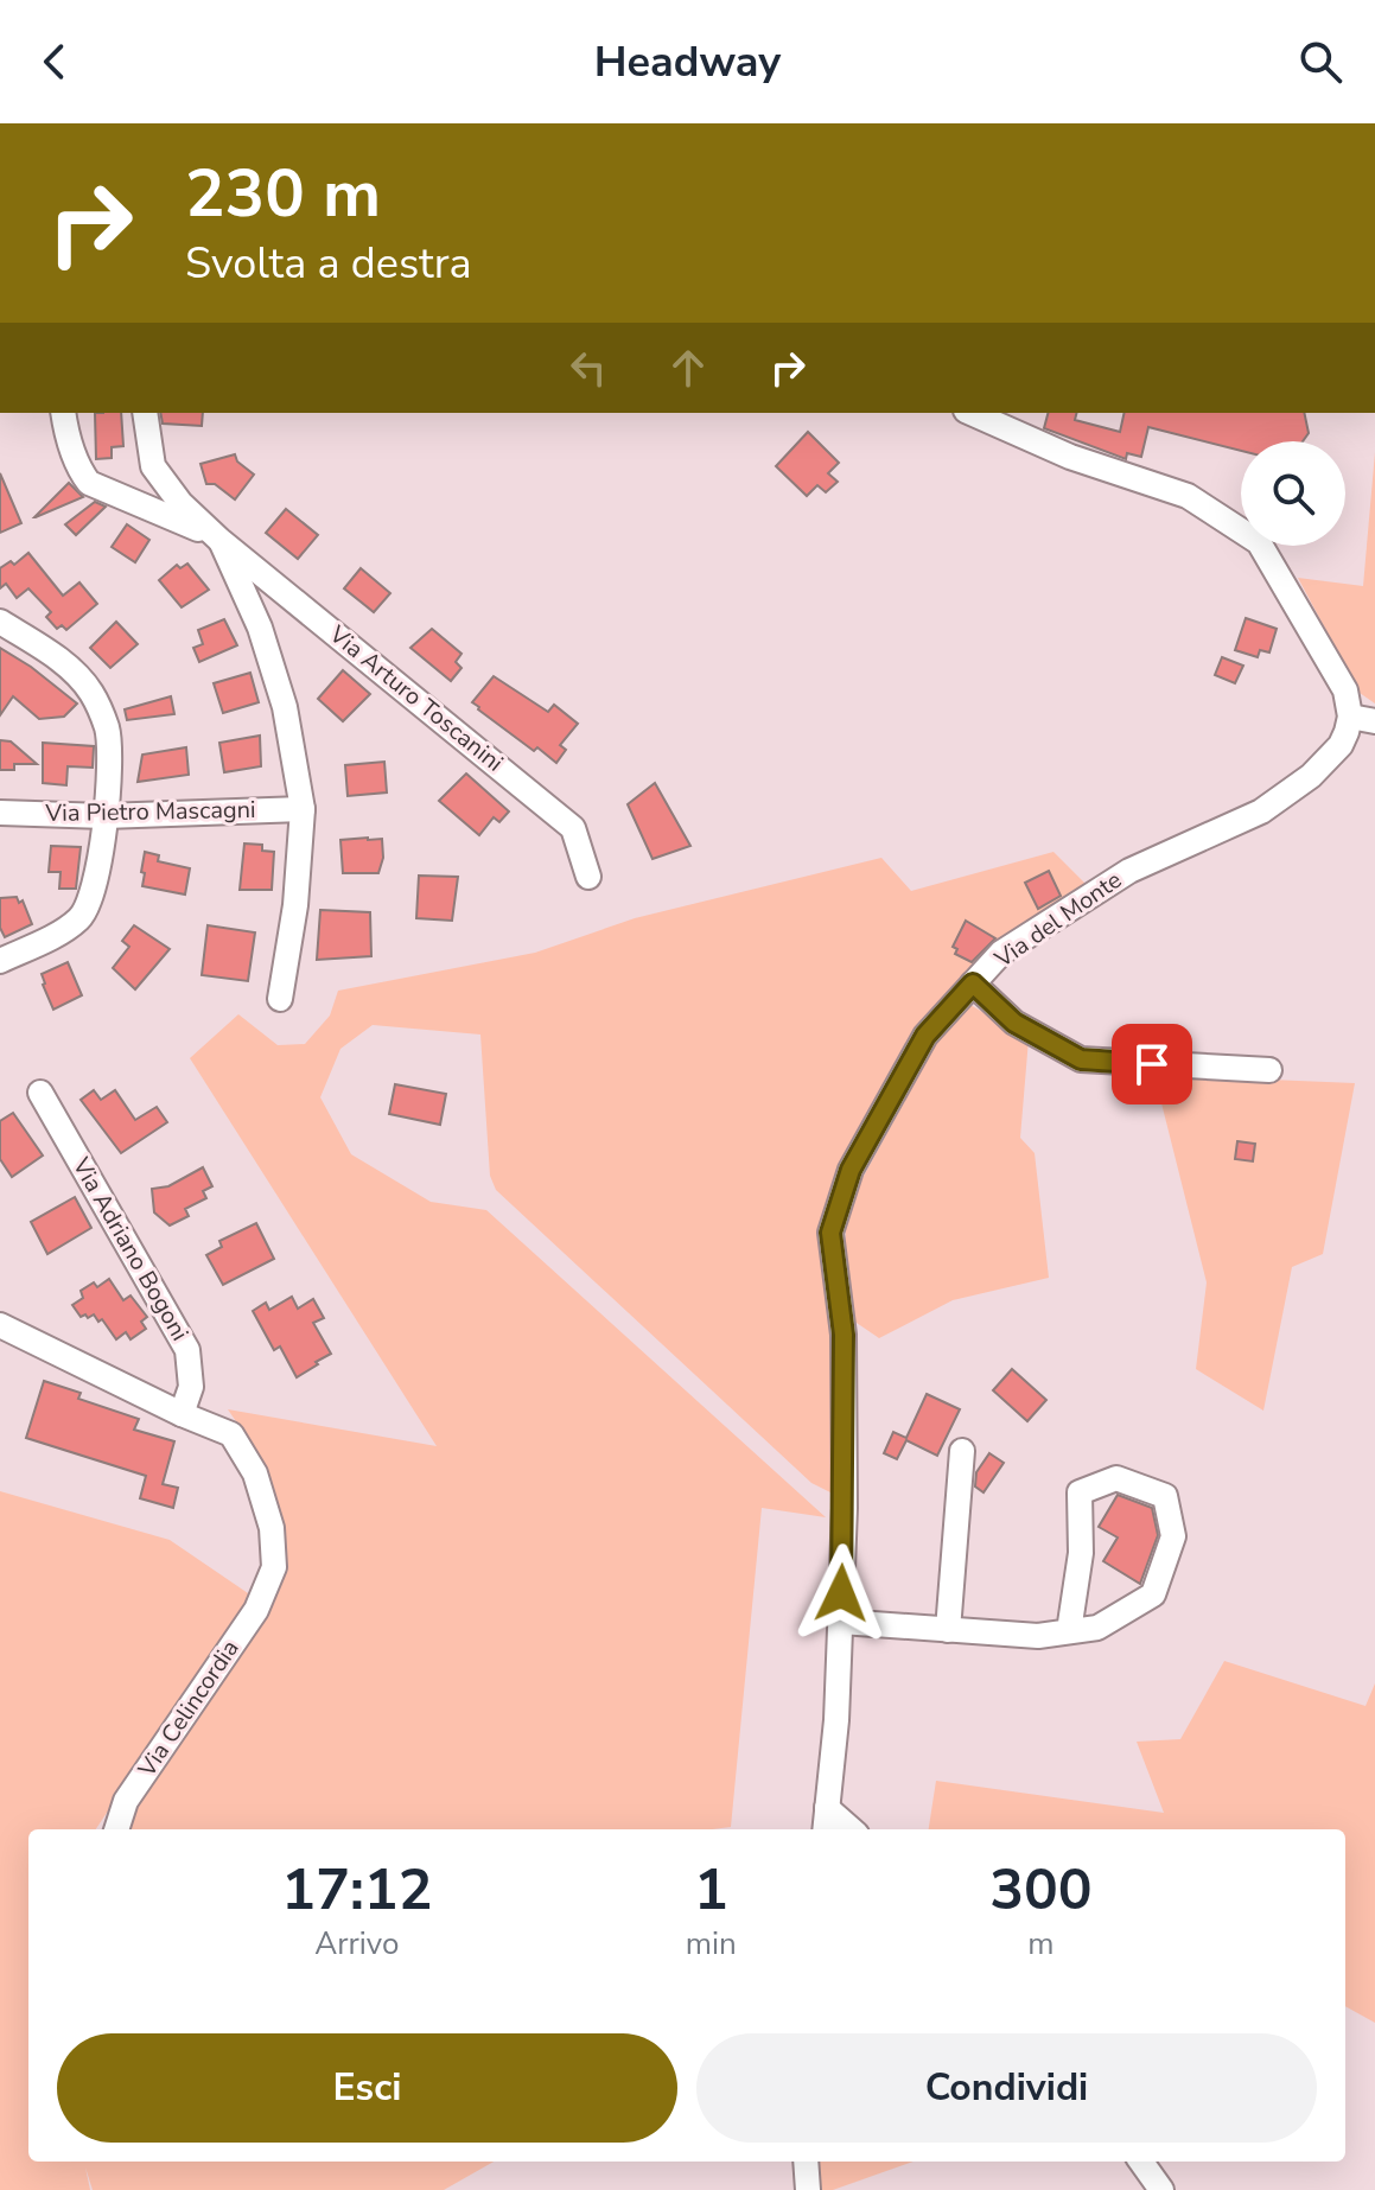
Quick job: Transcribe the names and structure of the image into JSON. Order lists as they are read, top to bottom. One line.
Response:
{"streets":{"street":["Via Arturo Toscanini","Via Pietro Mascagni","Via del Monte","Via Adriano Bogoni","Via Celincordia"]},"crossings":[["Via Adriano Bogoni","Via Celincordia"]],"page":{"header":"Headway","turn":["230 m","Svolta a destra"],"eta":["17:12","Arrivo","1","min","300","m"],"buttons":["Esci","Condividi"]}}
